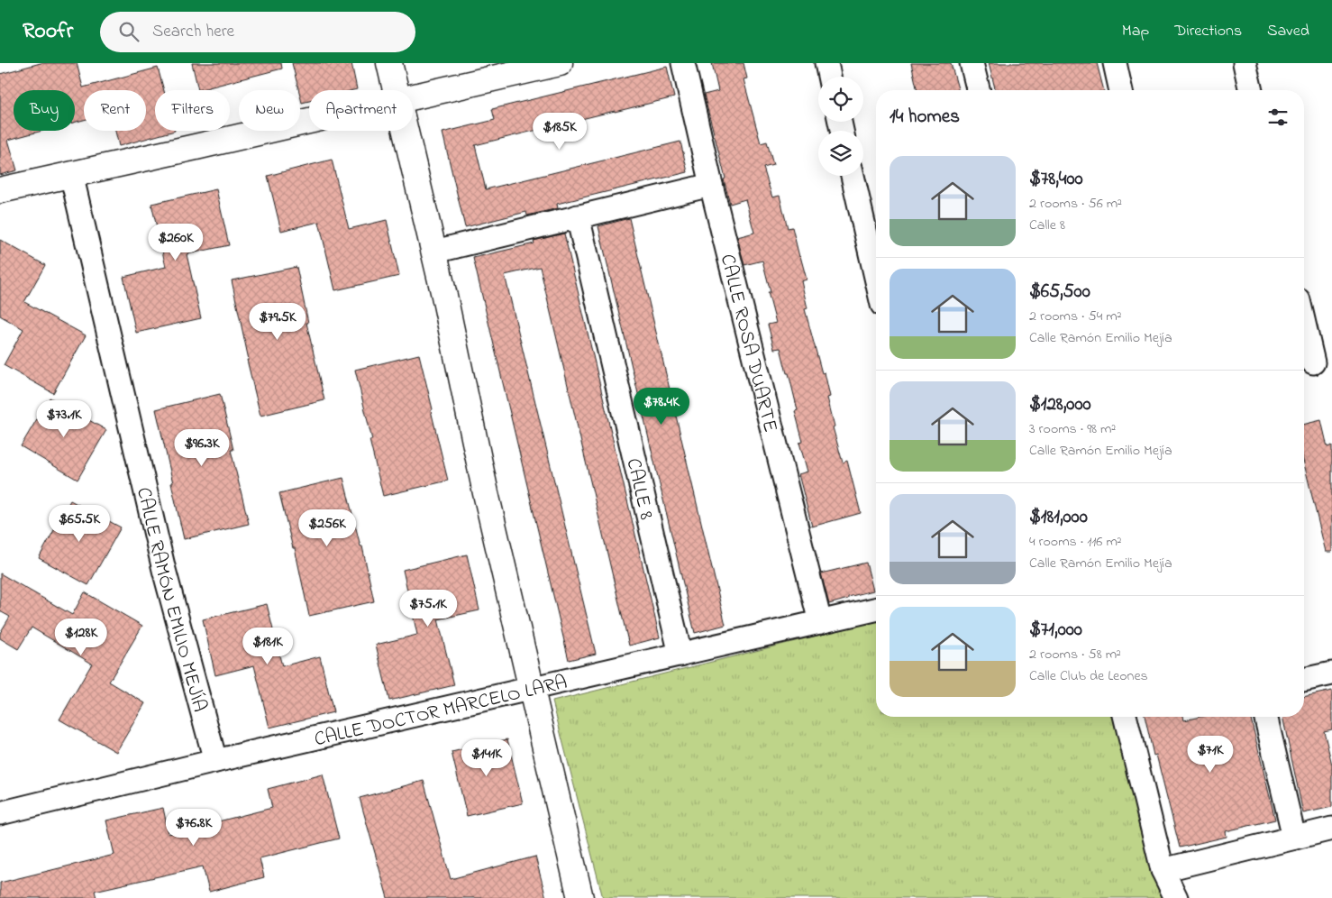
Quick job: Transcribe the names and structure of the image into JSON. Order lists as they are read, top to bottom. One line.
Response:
{"streets":{"street":["CALLE ROSA DUARTE","CALLE 8","CALLE RAMÓN EMILIO MEJÍA","CALLE DOCTOR MARCELO LARA"]},"crossings":[["CALLE ROSA DUARTE","CALLE DOCTOR MARCELO LARA"],["CALLE 8","CALLE DOCTOR MARCELO LARA"],["CALLE RAMÓN EMILIO MEJÍA","CALLE DOCTOR MARCELO LARA"]],"page":{"header":"Roofr","search":"Search here","nav":["Map","Directions","Saved"],"chip":["Buy","Rent","Filters","New","Apartment"],"heading":"14 homes","price":["$185K","$260K","$79.5K","$78.4K","$73.1K","$96.3K","$65.5K","$256K","$75.1K","$128K","$181K","$71K","$141K","$76.8K"],"list":[{"name":"$78,400","note":"2 rooms · 56 m² · Calle 8"},{"name":"$65,500","note":"2 rooms · 54 m² · Calle Ramón Emilio Mejía"},{"name":"$128,000","note":"3 rooms · 98 m² · Calle Ramón Emilio Mejía"},{"name":"$181,000","note":"4 rooms · 116 m² · Calle Ramón Emilio Mejía"},{"name":"$71,000","note":"2 rooms · 58 m² · Calle Club de Leones"}]}}
